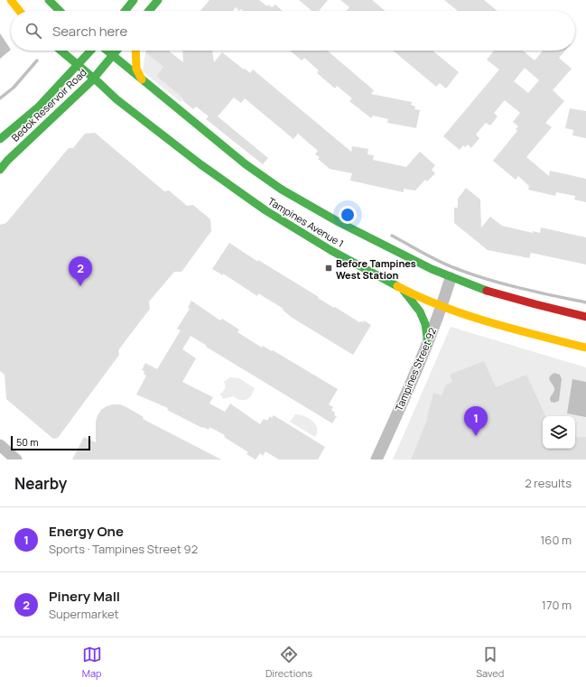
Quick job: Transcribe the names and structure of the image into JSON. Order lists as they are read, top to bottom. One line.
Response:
{"streets":{"main road":["Bedok Reservoir Road","Tampines Avenue 1"],"street":["Tampines Street 92"]},"crossings":[["Bedok Reservoir Road","Tampines Avenue 1"],["Tampines Avenue 1","Tampines Street 92"]],"places":{"transit":["Before Tampines West Station"]},"scale_bar":"50 m","page":{"search":"Search here","pins":["2","1"],"scale":"50 m","heading":["Nearby","2 results"],"list":[{"mark":"1","name":"Energy One","note":"Sports · Tampines Street 92","value":"160 m"},{"mark":"2","name":"Pinery Mall","note":"Supermarket","value":"170 m"}],"nav":["Map","Directions","Saved"]}}
